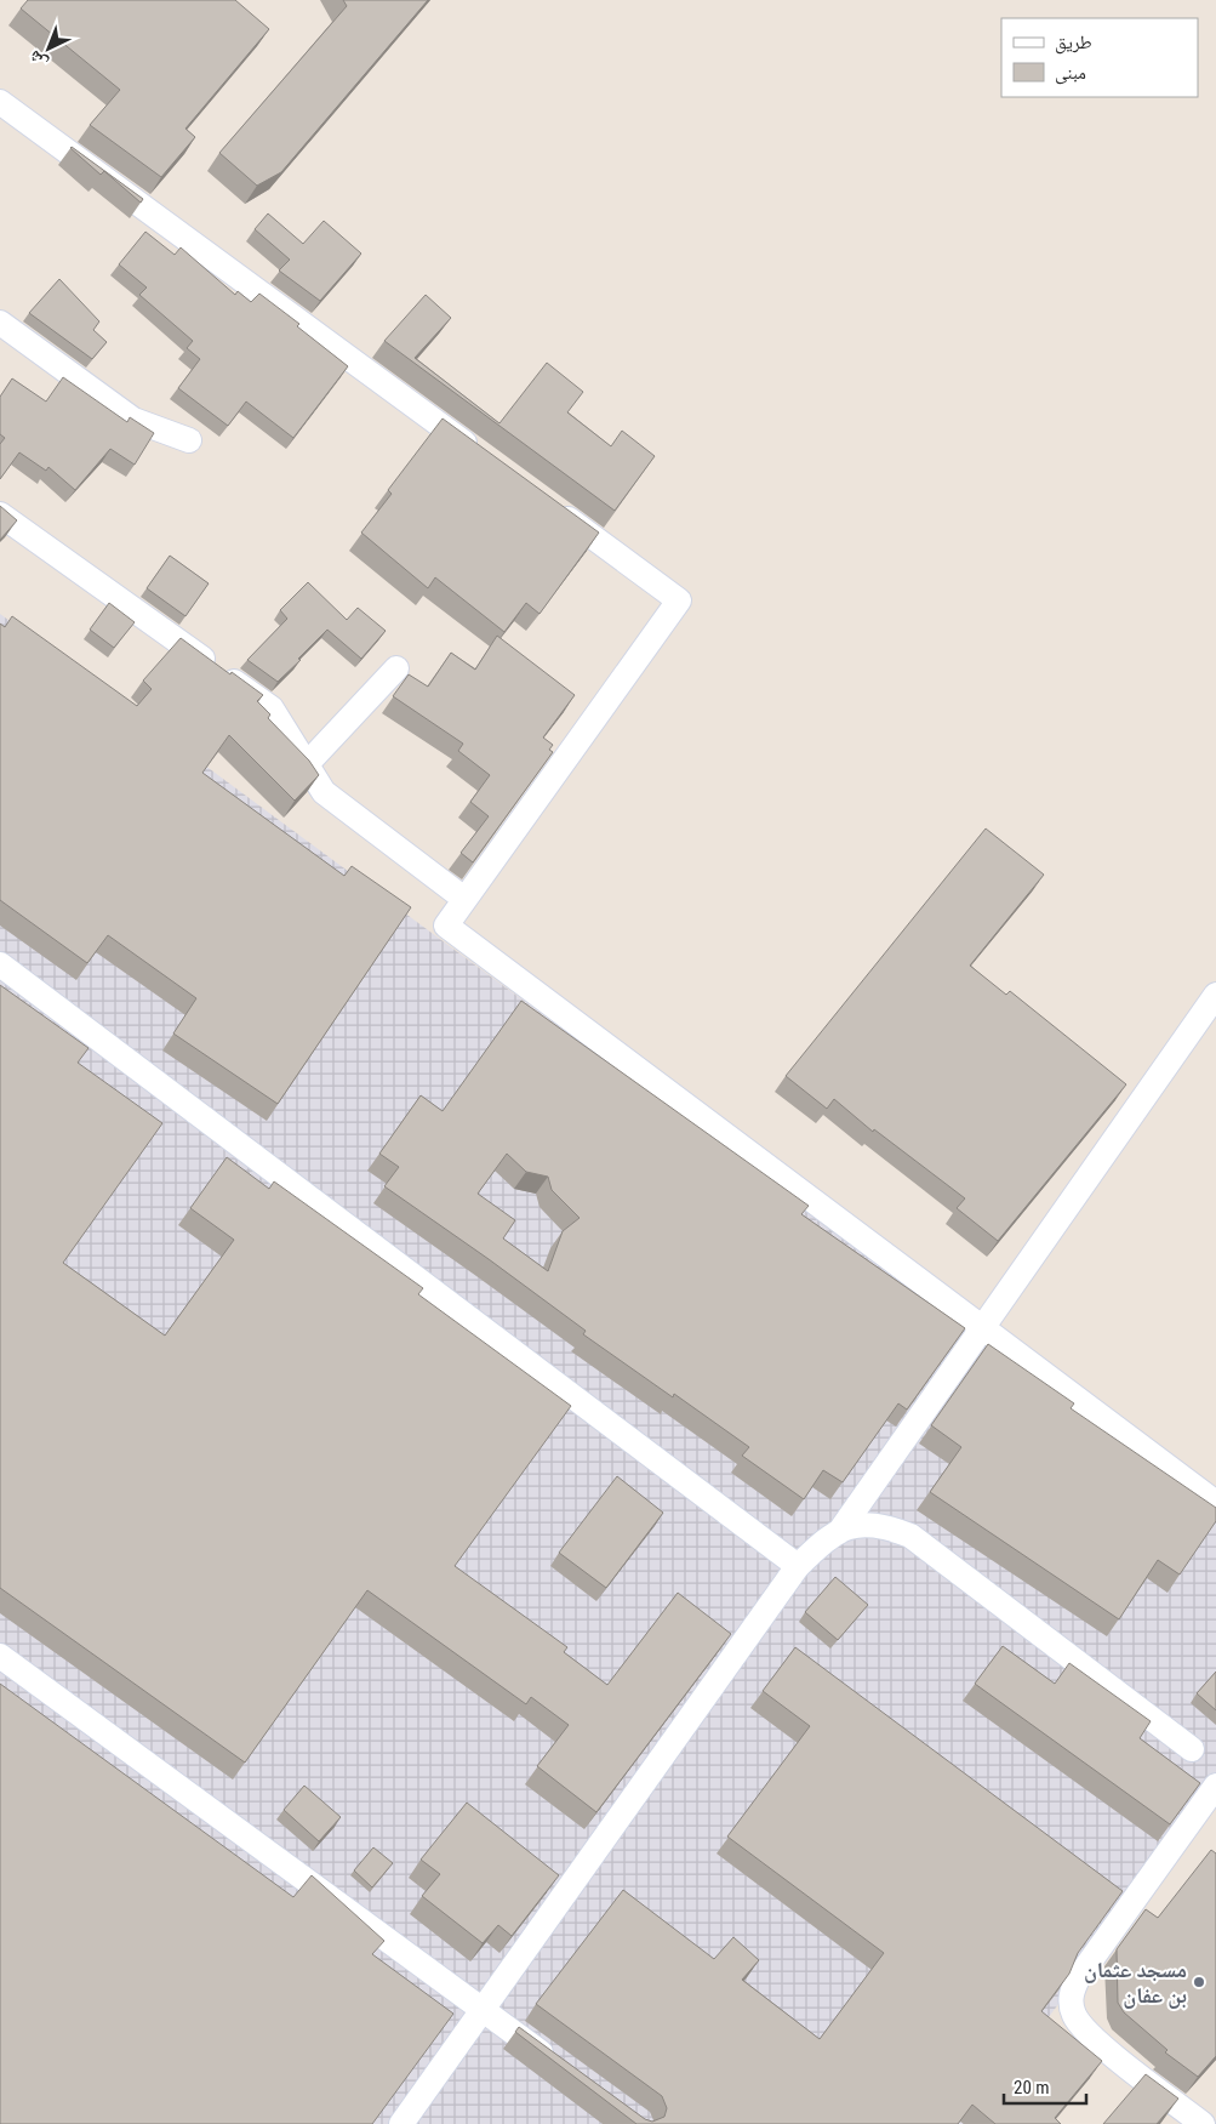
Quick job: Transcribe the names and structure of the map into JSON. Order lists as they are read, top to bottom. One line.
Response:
{"places":["مسجد عثمان بن عفان"],"legend":["طريق","مبنى"],"scale_bar":"20 m","north":"bottom left"}
